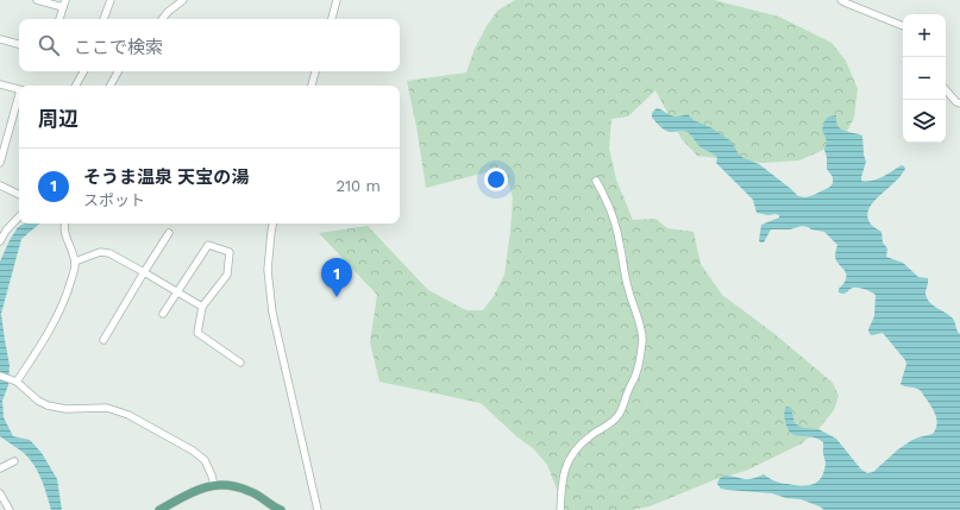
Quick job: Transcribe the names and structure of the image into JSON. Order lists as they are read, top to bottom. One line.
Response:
{"page":{"map_buttons":["+","−"],"search":"ここで検索","heading":"周辺","list":[{"mark":"1","name":"そうま温泉 天宝の湯","note":"スポット","value":"210 m"}],"pins":"1"}}
